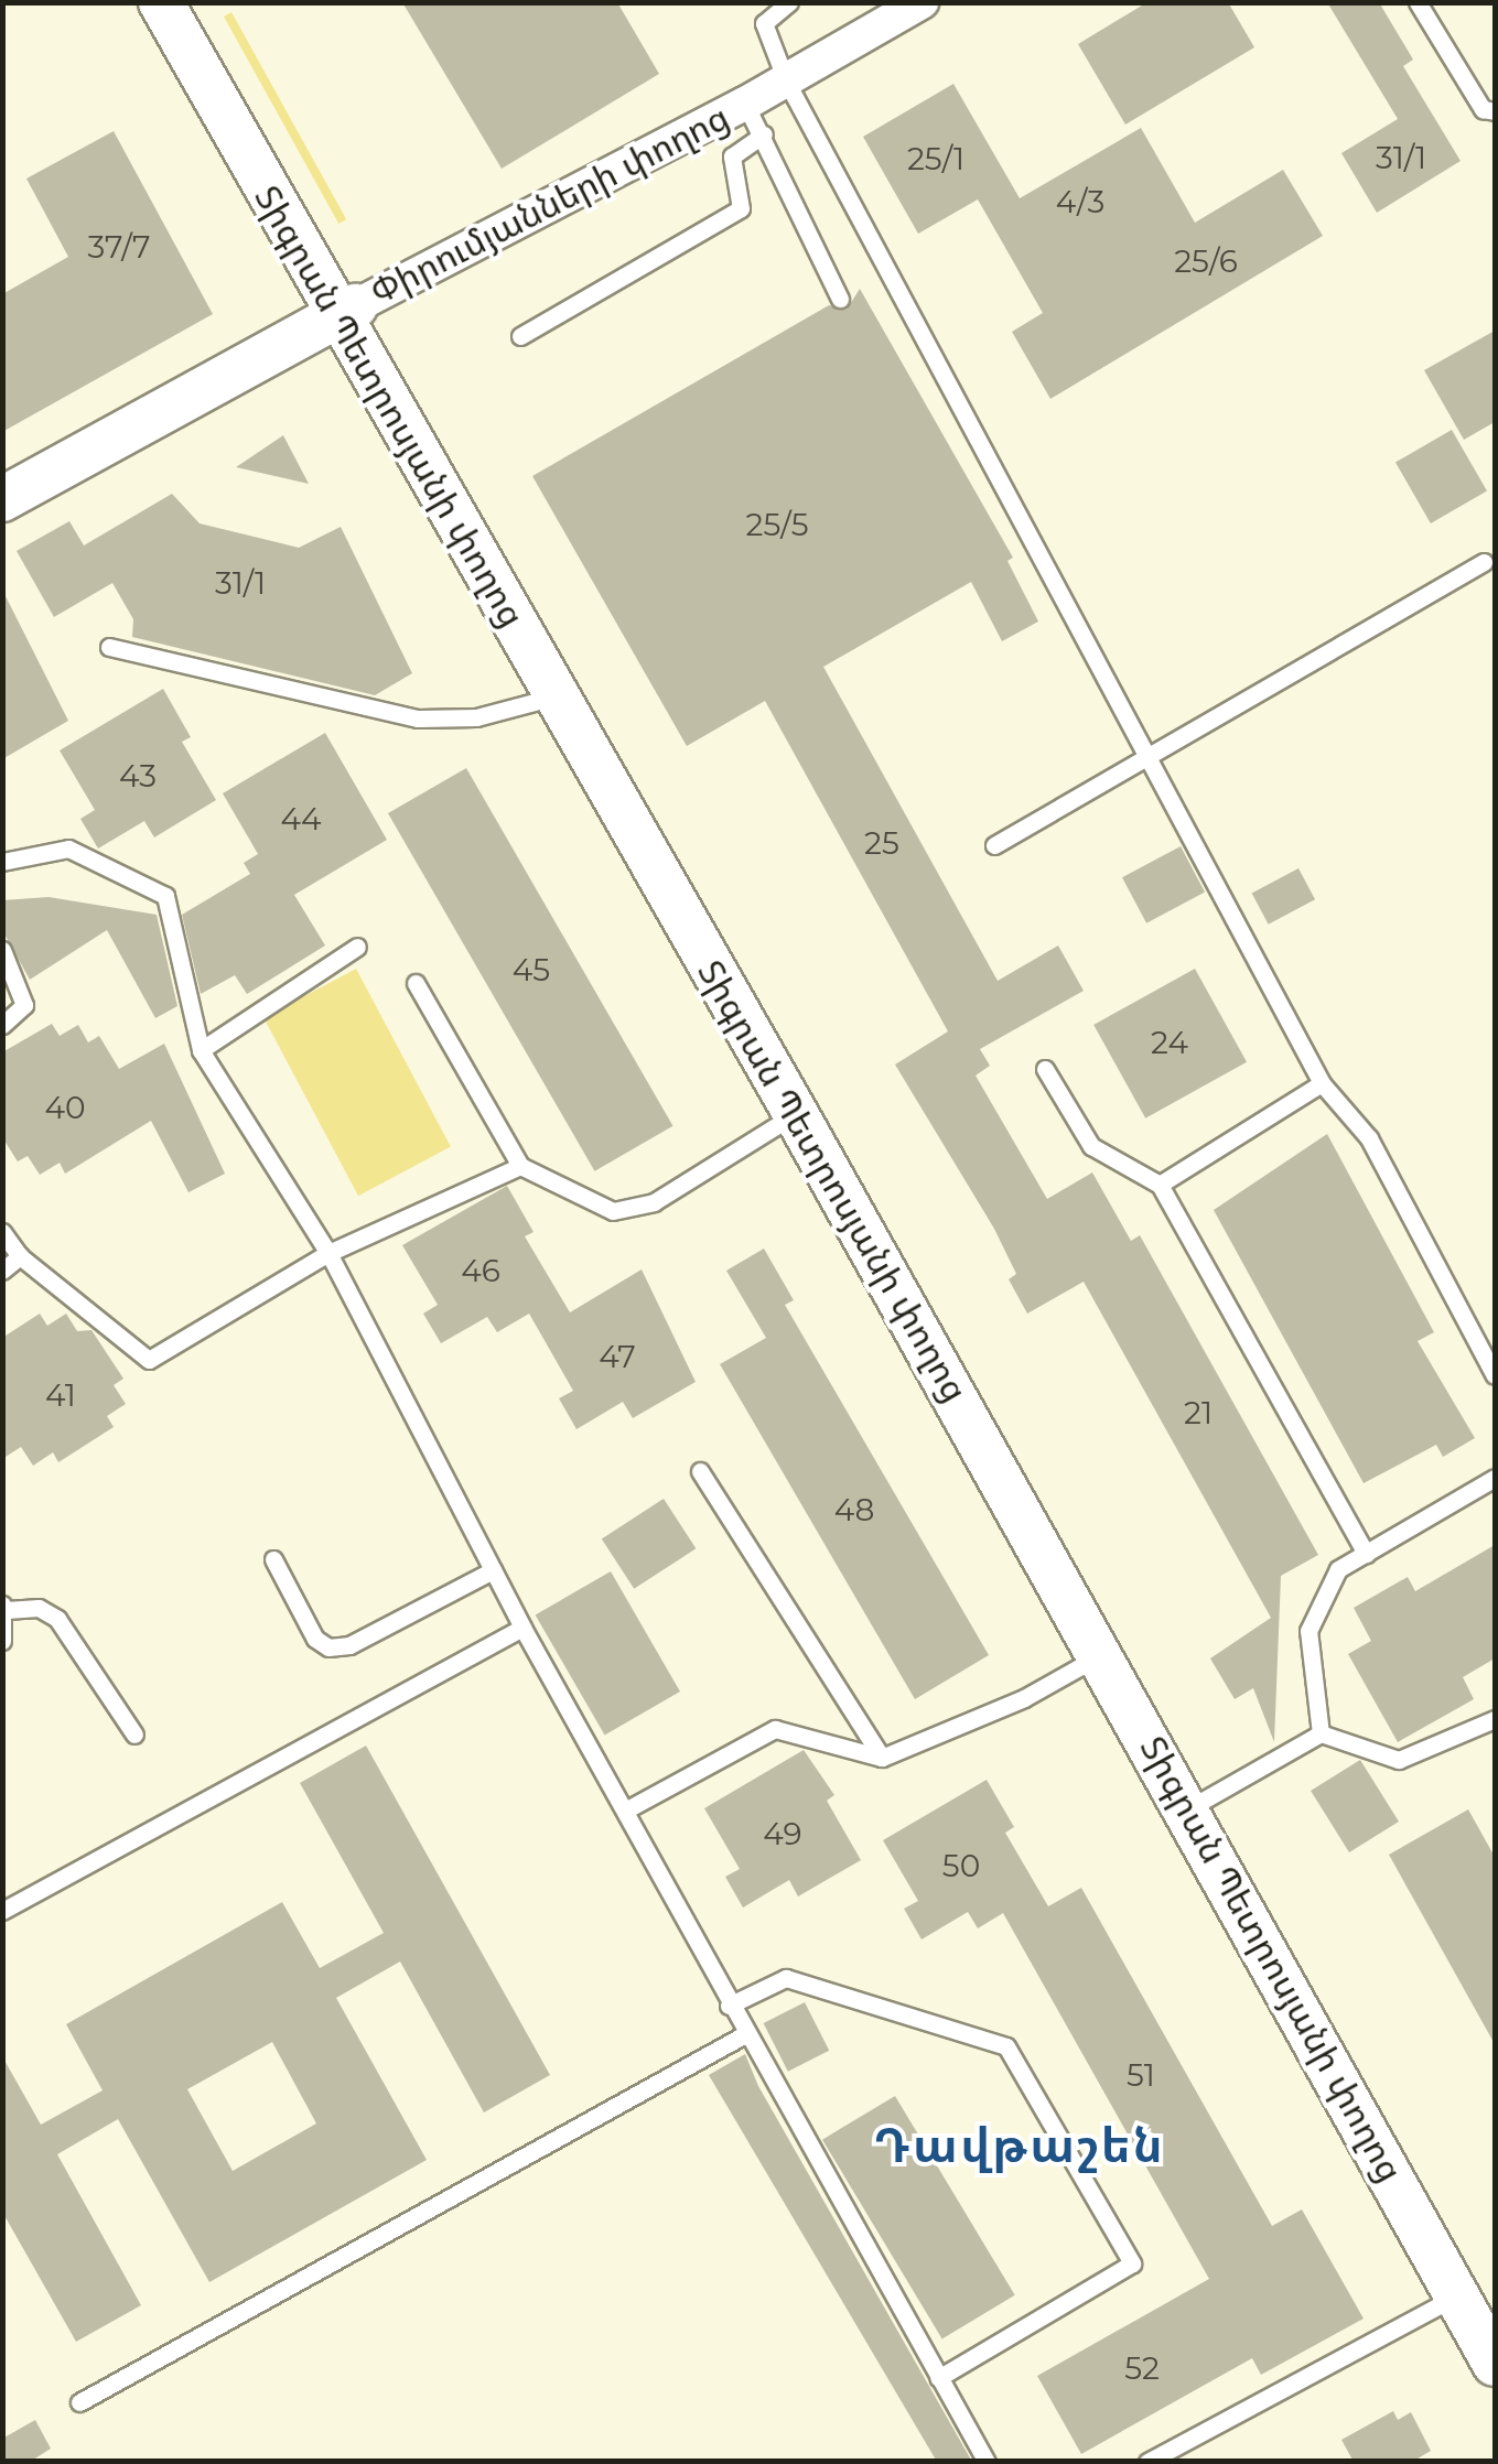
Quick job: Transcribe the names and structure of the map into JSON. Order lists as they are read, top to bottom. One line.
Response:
{"streets":{"main road":["Փիրումյանների փողոց","Տիգրան Պետրոսյանի փողոց"]},"crossings":[["Փիրումյանների փողոց","Տիգրան Պետրոսյանի փողոց"]],"districts":["Դավթաշեն"],"house_numbers":["31/1","25/1","4/3","37/7","25/6","25/5","31/1","43","44","25","45","24","40","46","47","41","21","48","49","50","51","52"]}
